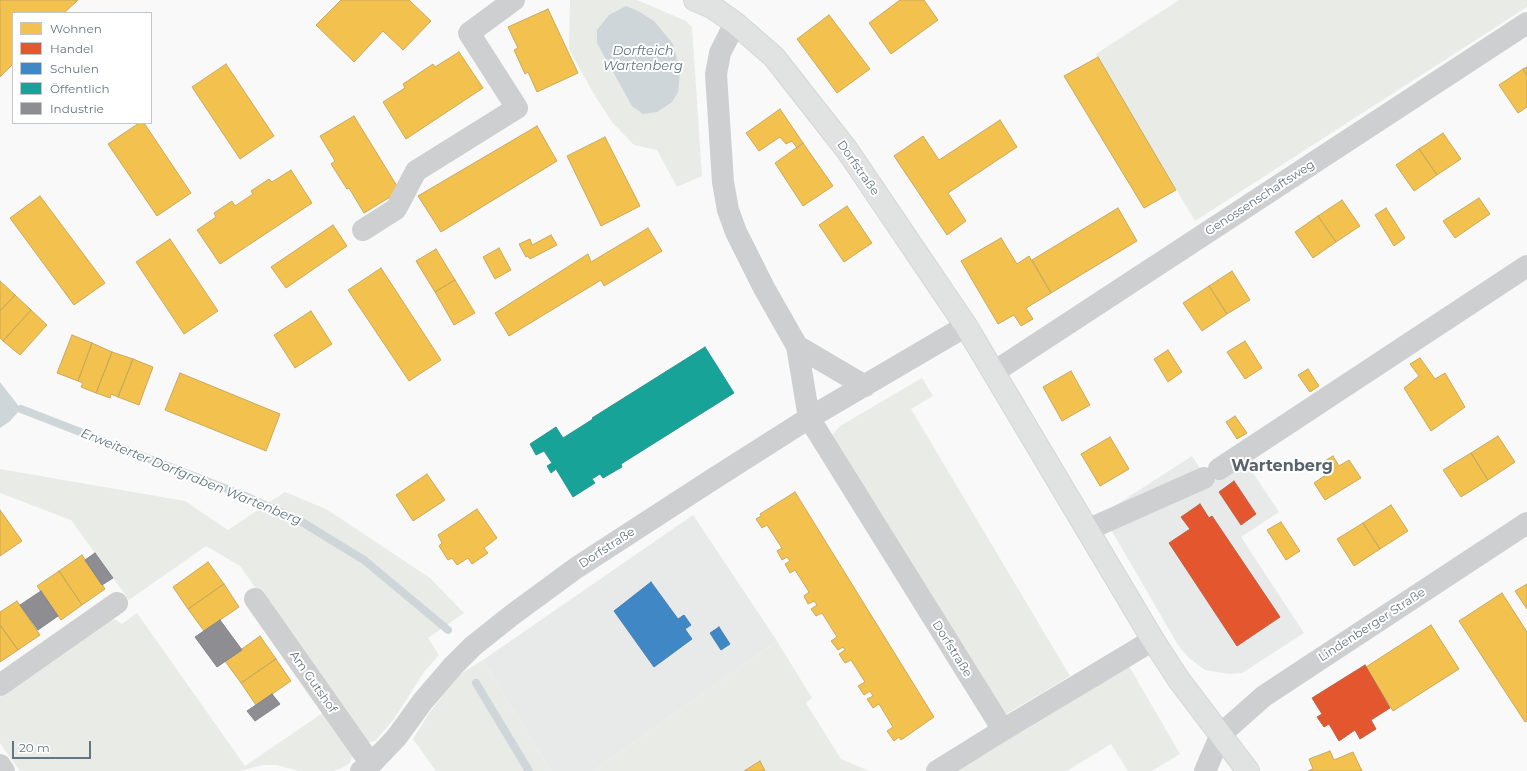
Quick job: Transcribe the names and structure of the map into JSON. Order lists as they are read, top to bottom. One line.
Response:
{"streets":{"main road":["Dorfstraße"],"street":["Genossenschaftsweg","Lindenberger Straße","Am Gutshof"]},"crossings":[["Dorfstraße","Genossenschaftsweg"],["Dorfstraße","Lindenberger Straße"],["Dorfstraße","Am Gutshof"]],"districts":["Wartenberg"],"water":["Dorfteich Wartenberg","Erweiterter Dorfgraben Wartenberg"],"legend":["Wohnen","Handel","Schulen","Öffentlich","Industrie"],"scale_bar":"20 m"}
